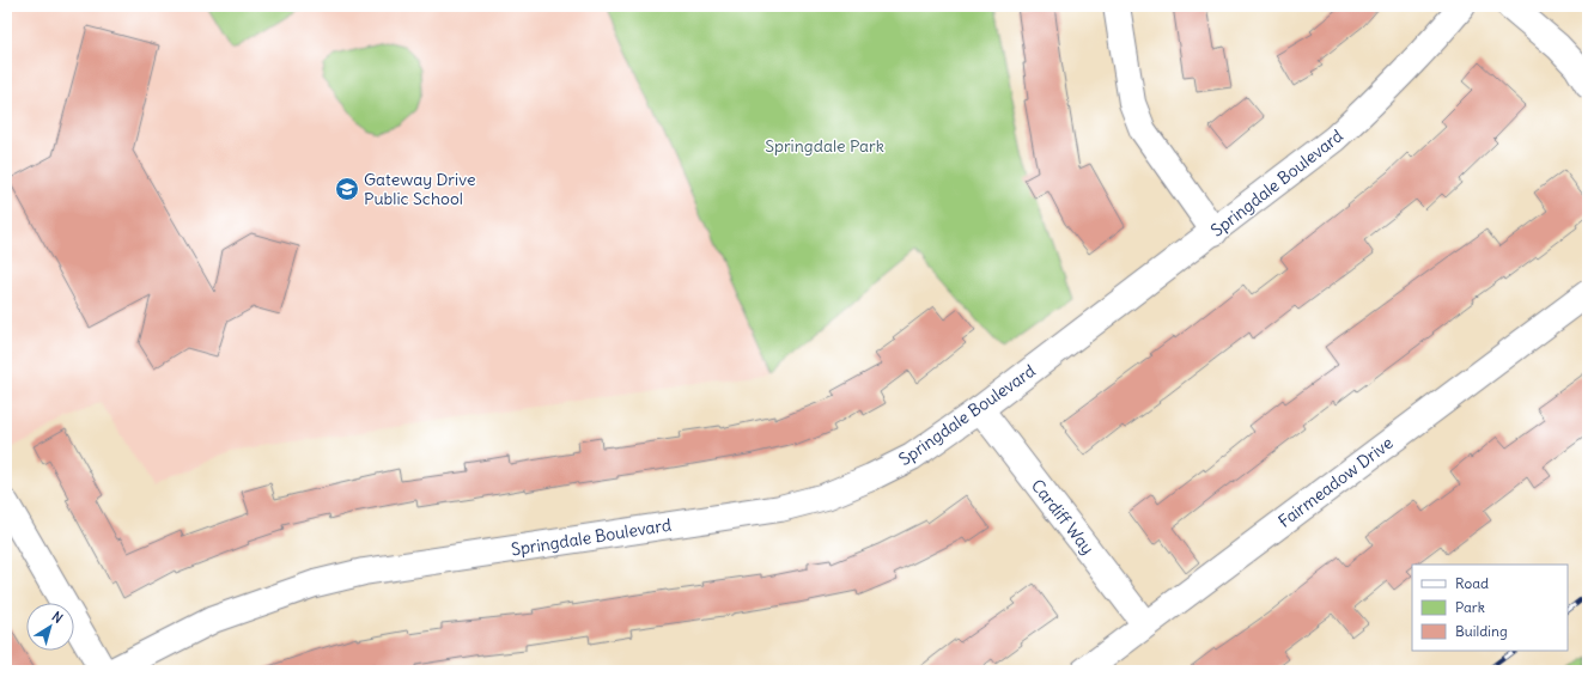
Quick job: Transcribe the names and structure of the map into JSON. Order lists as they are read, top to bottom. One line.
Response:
{"streets":{"street":["Springdale Boulevard","Fairmeadow Drive","Cardiff Way"]},"crossings":[["Springdale Boulevard","Cardiff Way"],["Fairmeadow Drive","Cardiff Way"]],"parks":["Springdale Park"],"places":{"school or university":["Gateway Drive Public School"]},"legend":["Road","Park","Building"],"north":"top right"}
